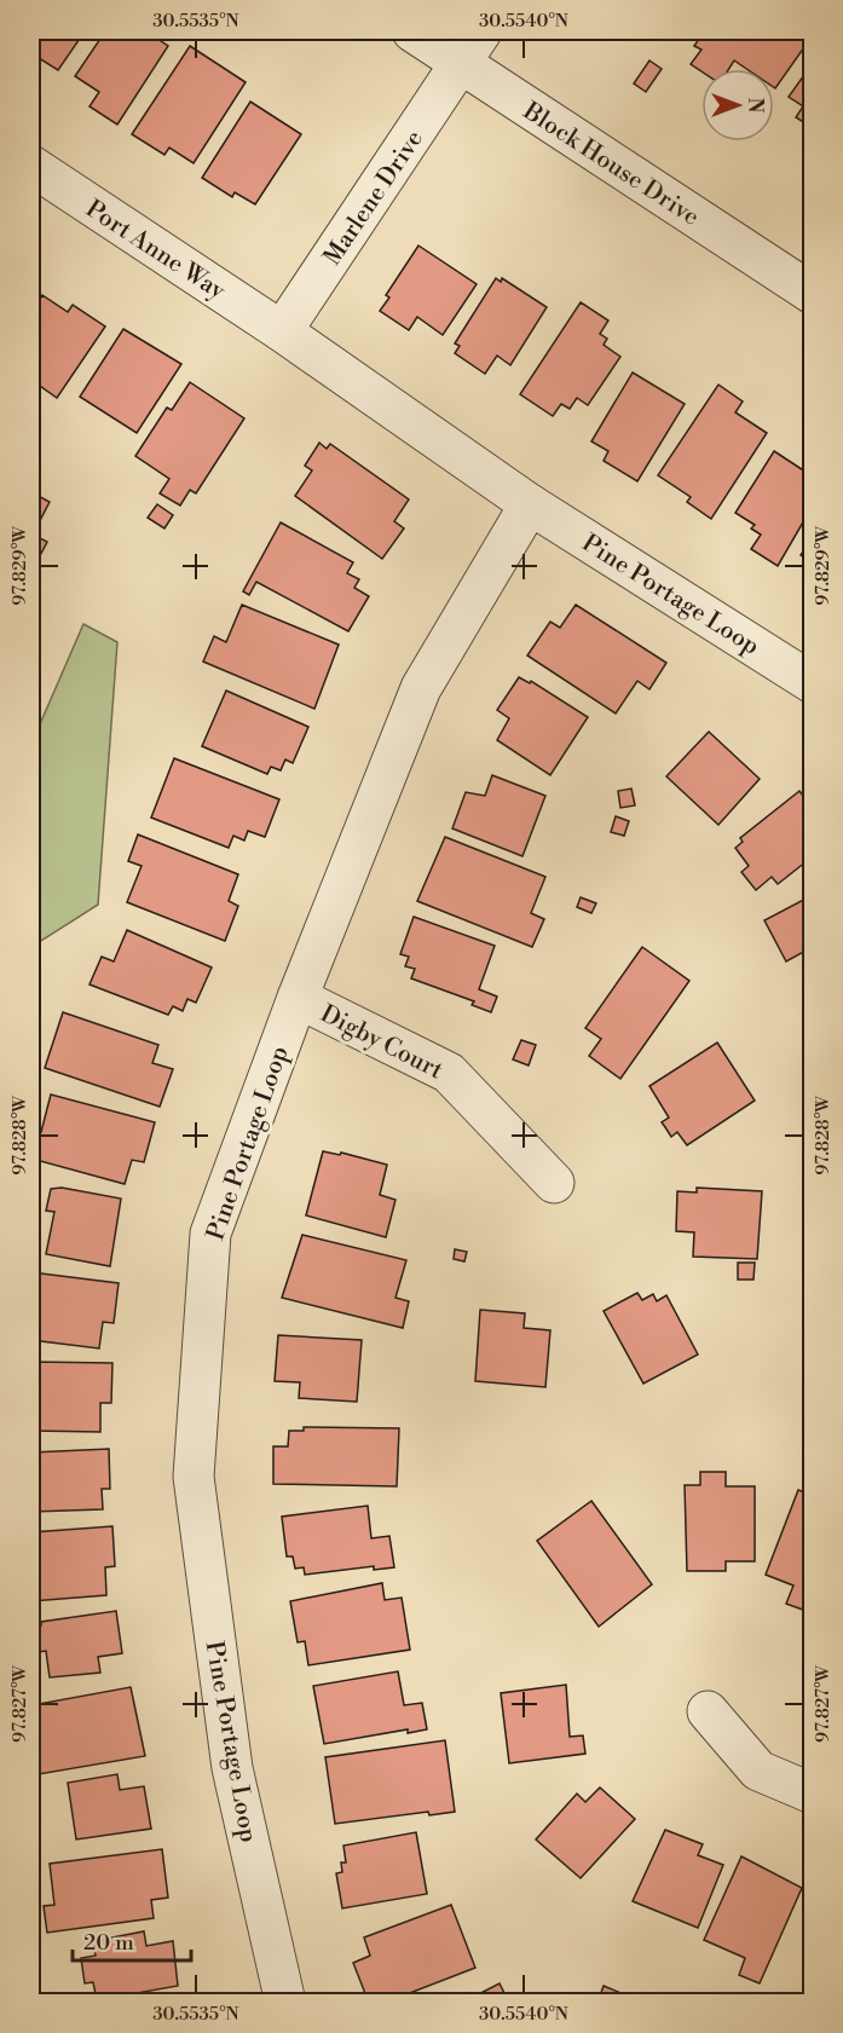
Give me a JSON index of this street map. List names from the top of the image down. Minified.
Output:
{"streets":{"street":["Block House Drive","Marlene Drive","Port Anne Way","Pine Portage Loop","Digby Court"]},"crossings":[["Block House Drive","Marlene Drive"],["Marlene Drive","Port Anne Way"],["Marlene Drive","Pine Portage Loop"],["Port Anne Way","Pine Portage Loop"],["Pine Portage Loop","Digby Court"]],"scale_bar":"20 m","north":"right","coordinates":["30.5535°N","30.5540°N","97.829°W","97.828°W","97.827°W"]}
